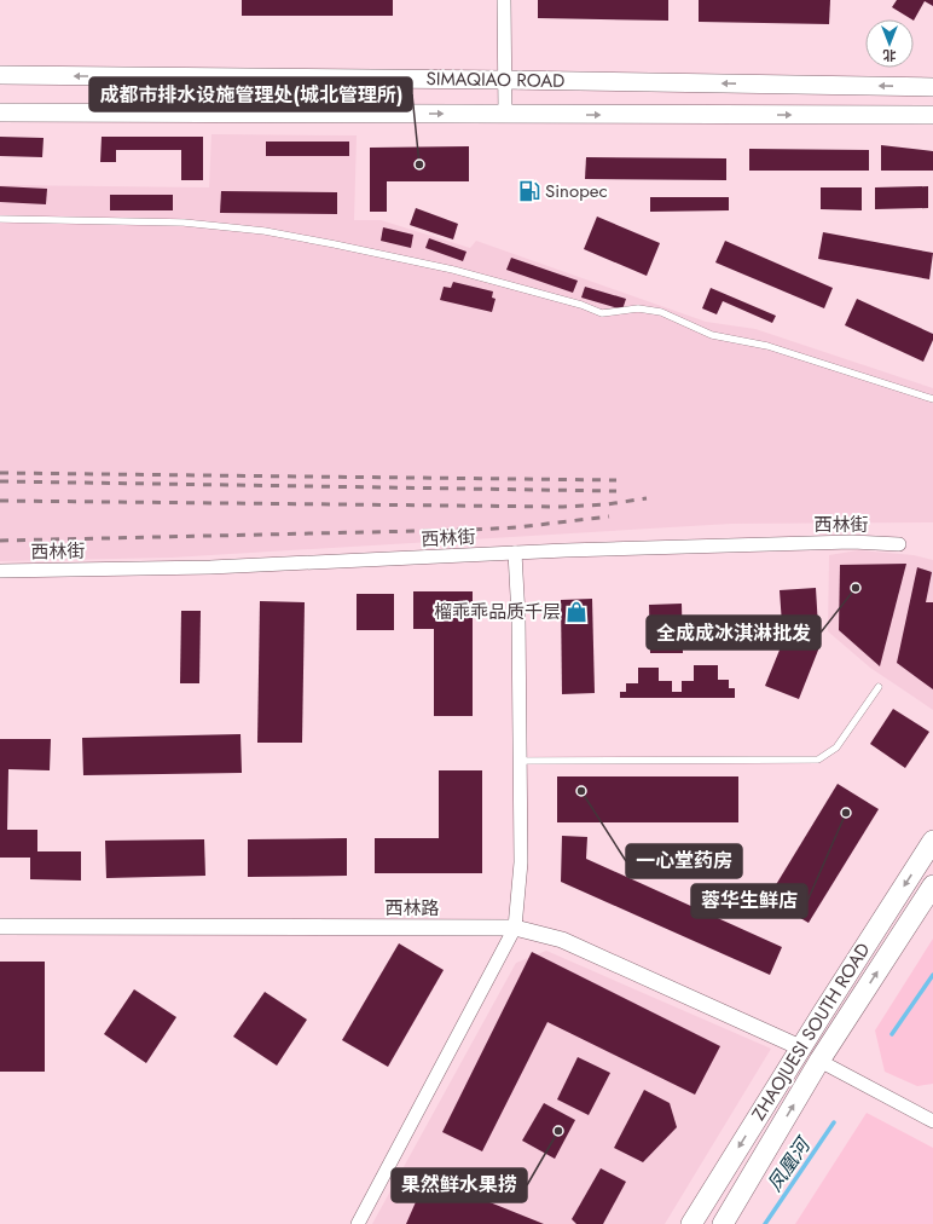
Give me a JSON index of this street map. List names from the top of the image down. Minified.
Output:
{"streets":{"main road":["SIMAQIAO ROAD","ZHAOJUESI SOUTH ROAD"],"street":["西林街","西林路"]},"crossings":[["西林路","ZHAOJUESI SOUTH ROAD"]],"water":["凤凰河"],"places":{"other":["成都市排水设施管理处(城北管理所)","全成成冰淇淋批发","一心堂药房","蓉华生鲜店","果然鲜水果捞"],"fuel station":["Sinopec"],"shop":["榴乖乖品质千层"]},"north":"bottom"}
